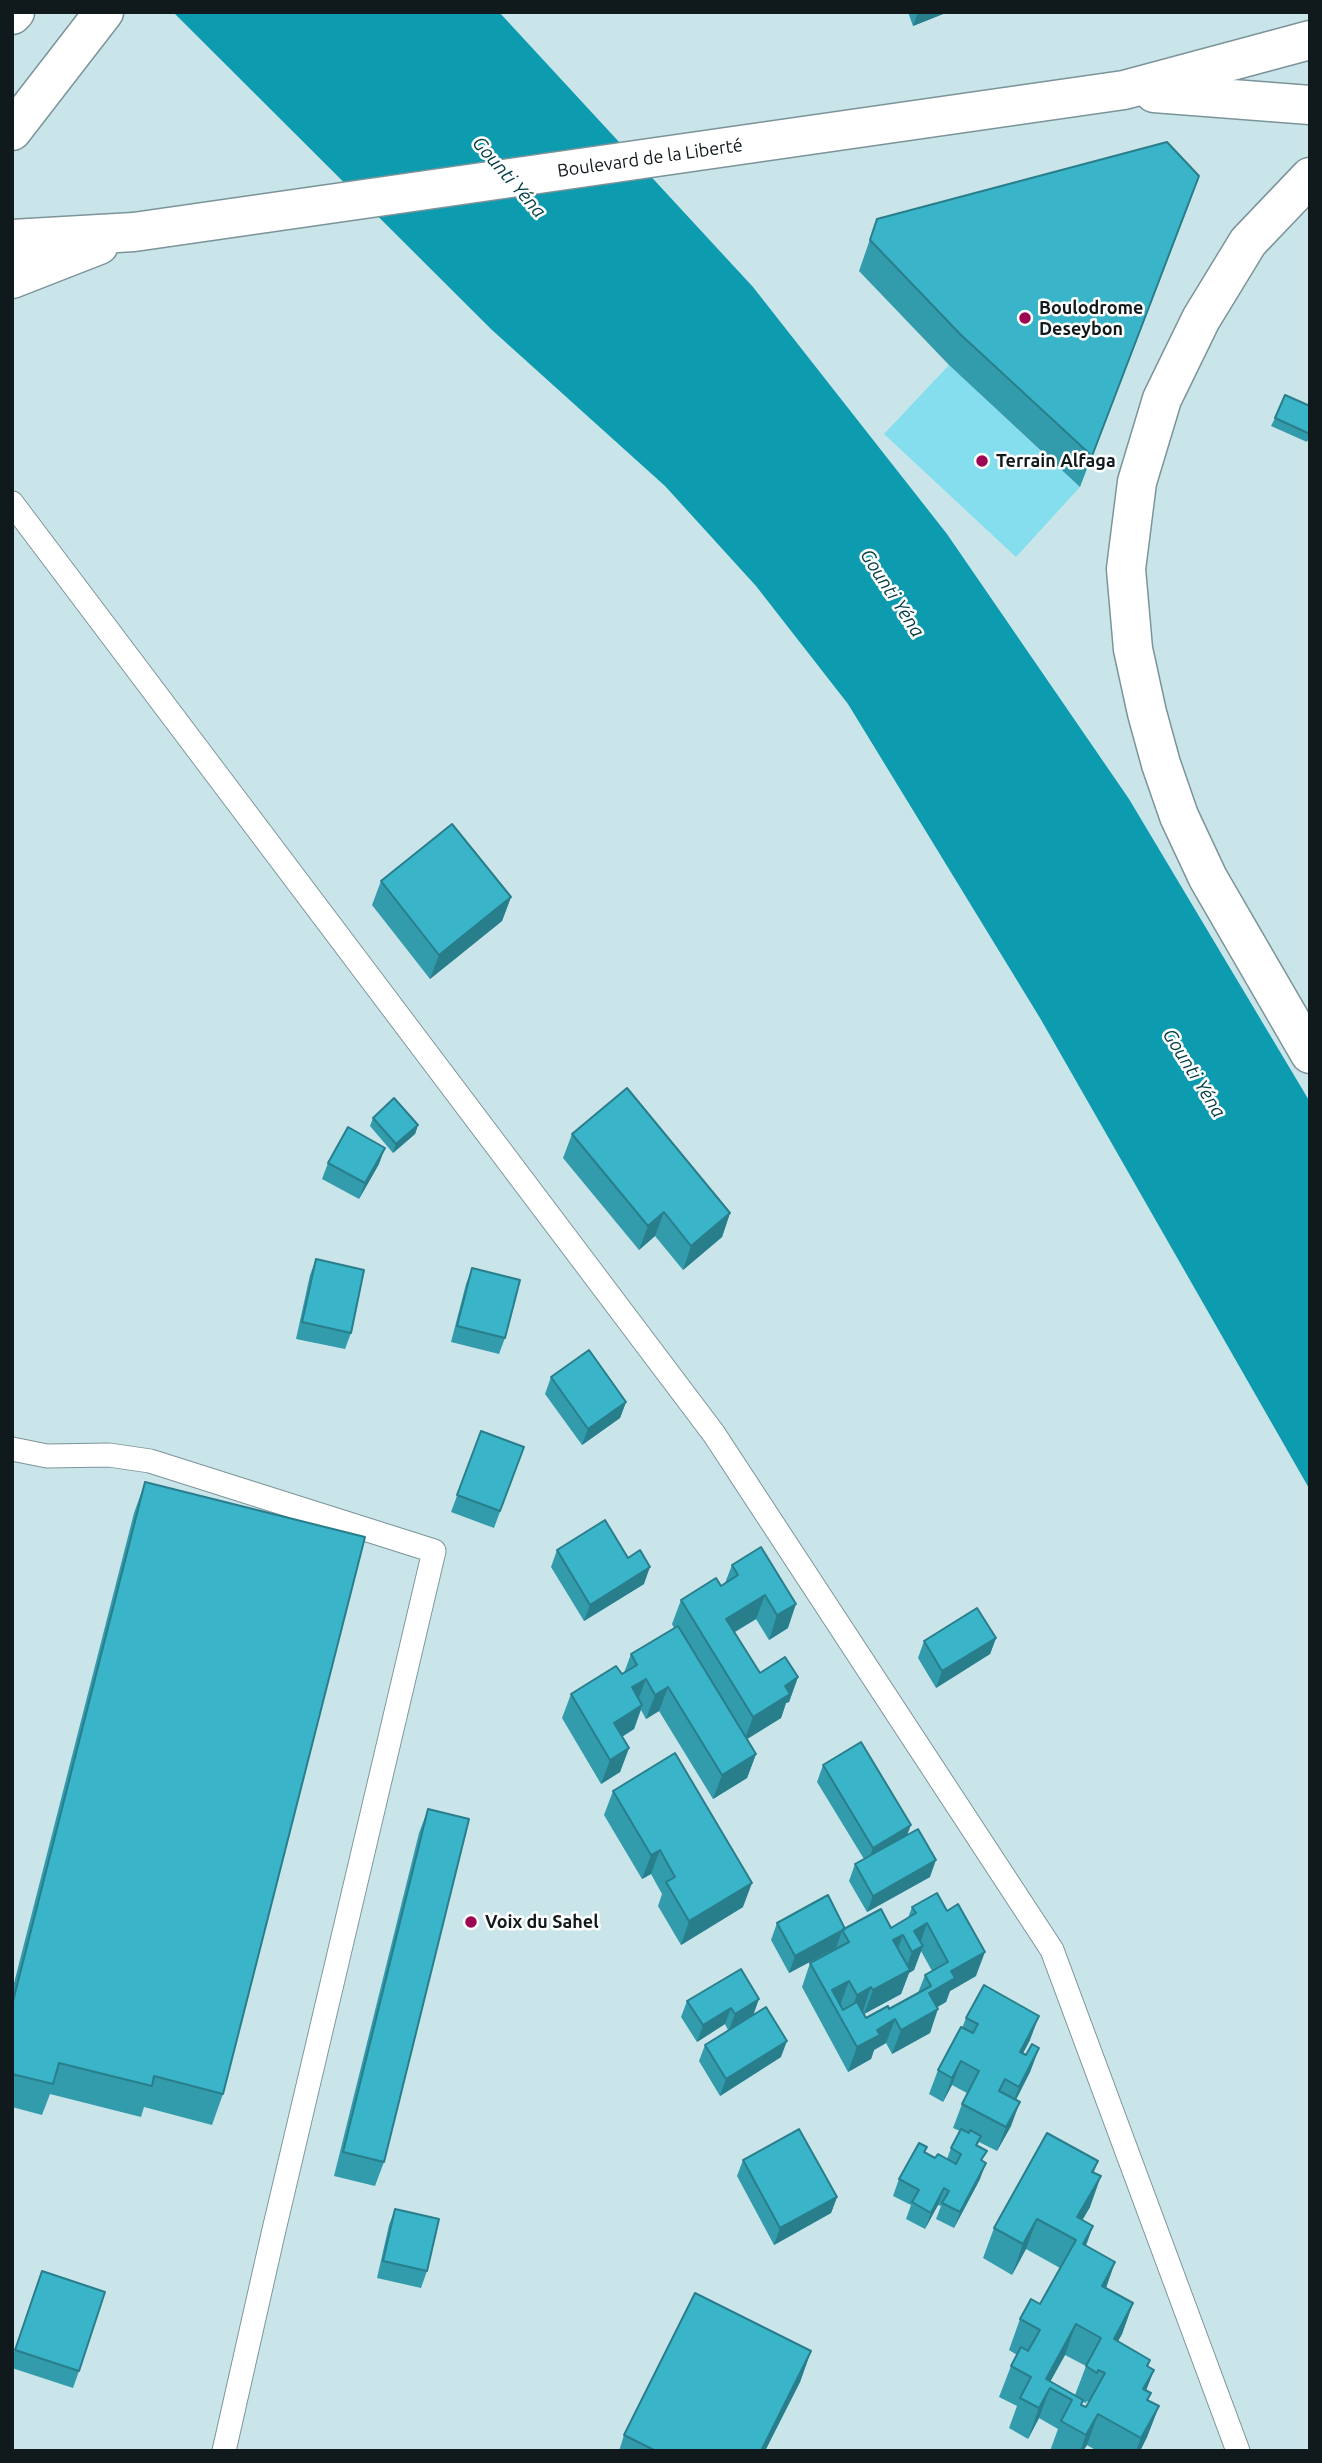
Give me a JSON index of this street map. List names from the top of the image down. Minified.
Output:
{"streets":{"main road":["Boulevard de la Liberté"]},"water":["Gounti Yéna"],"places":["Boulodrome Deseybon","Terrain Alfaga","Voix du Sahel"]}
